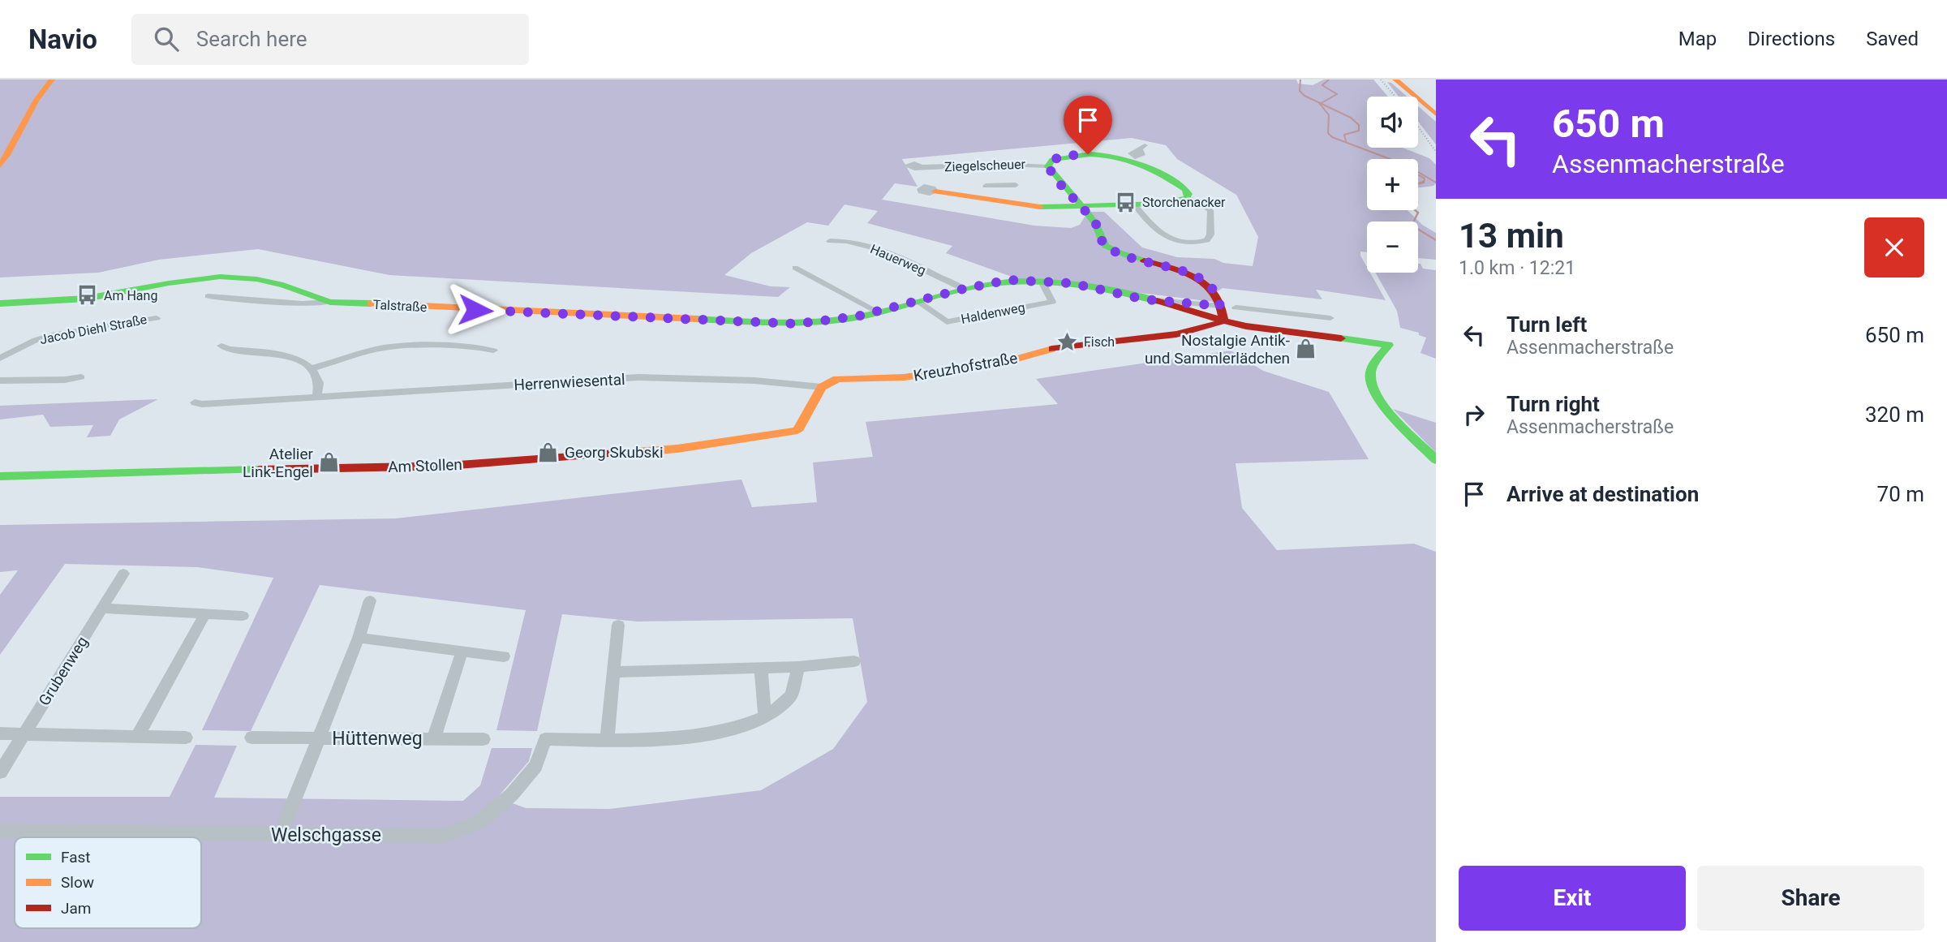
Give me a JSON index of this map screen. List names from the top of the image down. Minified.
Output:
{"streets":{"street":["Ziegelscheuer","Hauerweg","Talstraße","Haldenweg","Jacob Diehl Straße","Kreuzhofstraße","Herrenwiesental","Am Stollen","Grubenweg","Hüttenweg","Welschgasse"]},"crossings":[["Hauerweg","Talstraße"],["Talstraße","Haldenweg"],["Talstraße","Kreuzhofstraße"],["Kreuzhofstraße","Herrenwiesental"],["Kreuzhofstraße","Am Stollen"],["Herrenwiesental","Am Stollen"],["Hüttenweg","Welschgasse"]],"places":{"bus stop":["Storchenacker","Am Hang"],"place":["Fisch"],"shop":["Nostalgie Antik- und Sammlerlädchen","Georg Skubski","Atelier Link-Engel"]},"legend":["Fast","Slow","Jam"],"page":{"header":"Navio","search":"Search here","nav":["Map","Directions","Saved"],"turn":["650 m","Assenmacherstraße"],"map_buttons":["+","−"],"heading":["13 min","1.0 km · 12:21"],"list":[{"name":"Turn left","note":"Assenmacherstraße","value":"650 m"},{"name":"Turn right","note":"Assenmacherstraße","value":"320 m"},{"name":"Arrive at destination","value":"70 m"}],"buttons":["Exit","Share"]}}
